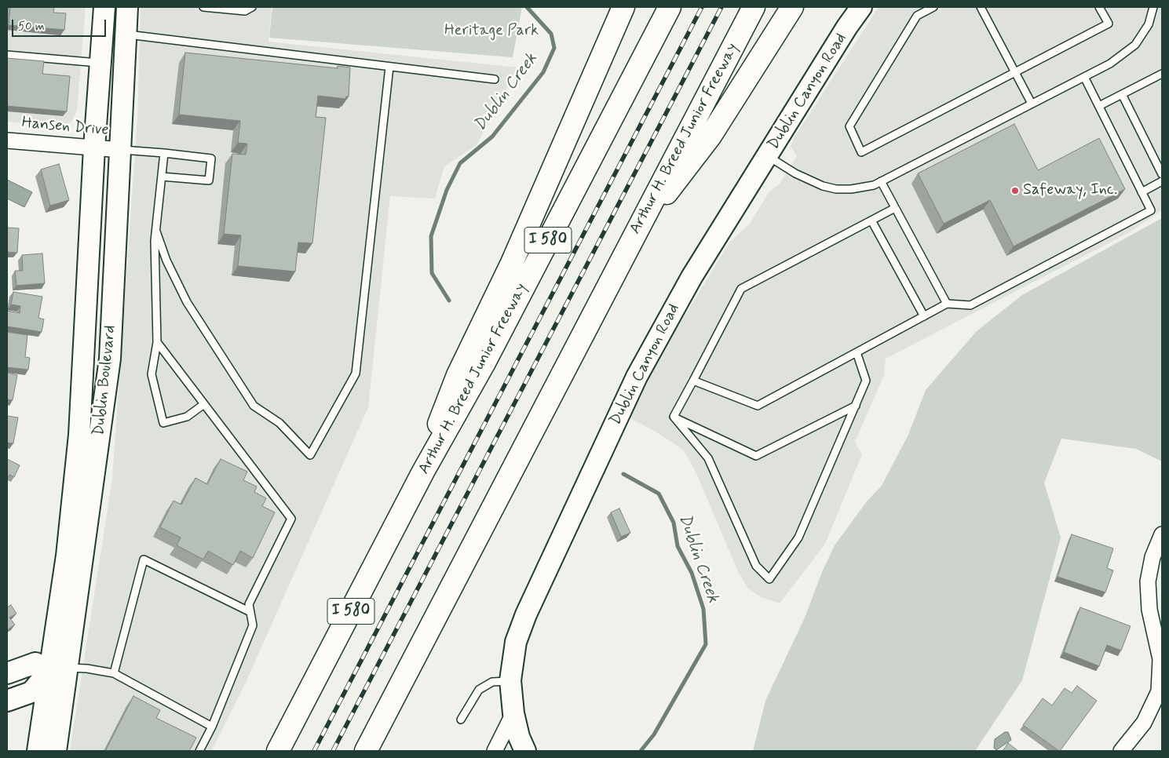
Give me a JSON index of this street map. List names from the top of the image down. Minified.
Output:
{"streets":{"highway":["Arthur H. Breed Junior Freeway","I 580"],"street":["Dublin Canyon Road","Hansen Drive","Dublin Boulevard"]},"crossings":[["Hansen Drive","Dublin Boulevard"]],"water":["Dublin Creek"],"parks":["Heritage Park"],"places":["Safeway, Inc."],"scale_bar":"50 m"}
